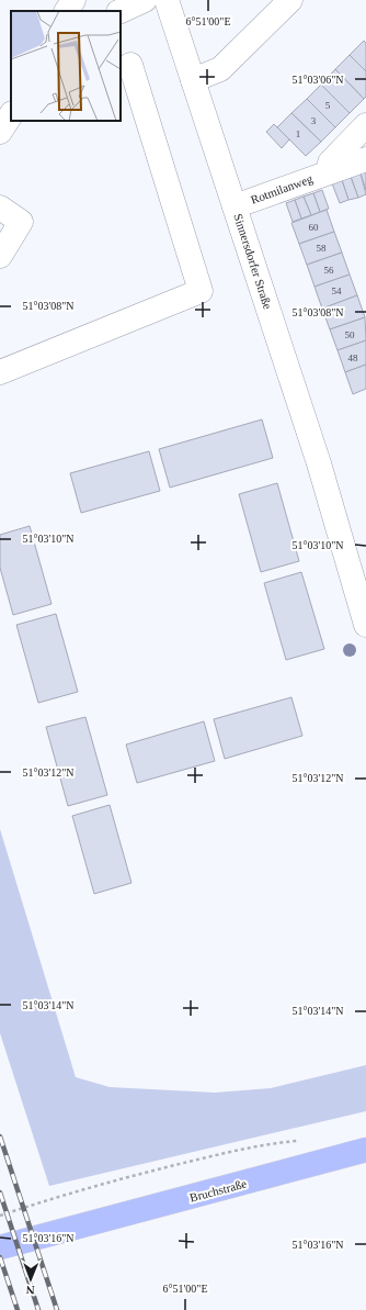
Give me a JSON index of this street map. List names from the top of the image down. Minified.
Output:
{"streets":{"main road":["Bruchstraße"],"street":["Rotmilanweg","Sinnersdorfer Straße"]},"crossings":[["Rotmilanweg","Sinnersdorfer Straße"]],"house_numbers":["5","3","1","60","58","56","54","50","48"],"north":"bottom","coordinates":["6°51'00\"E","51°03'06\"N","51°03'08\"N","51°03'10\"N","51°03'12\"N","51°03'14\"N","51°03'16\"N"]}
